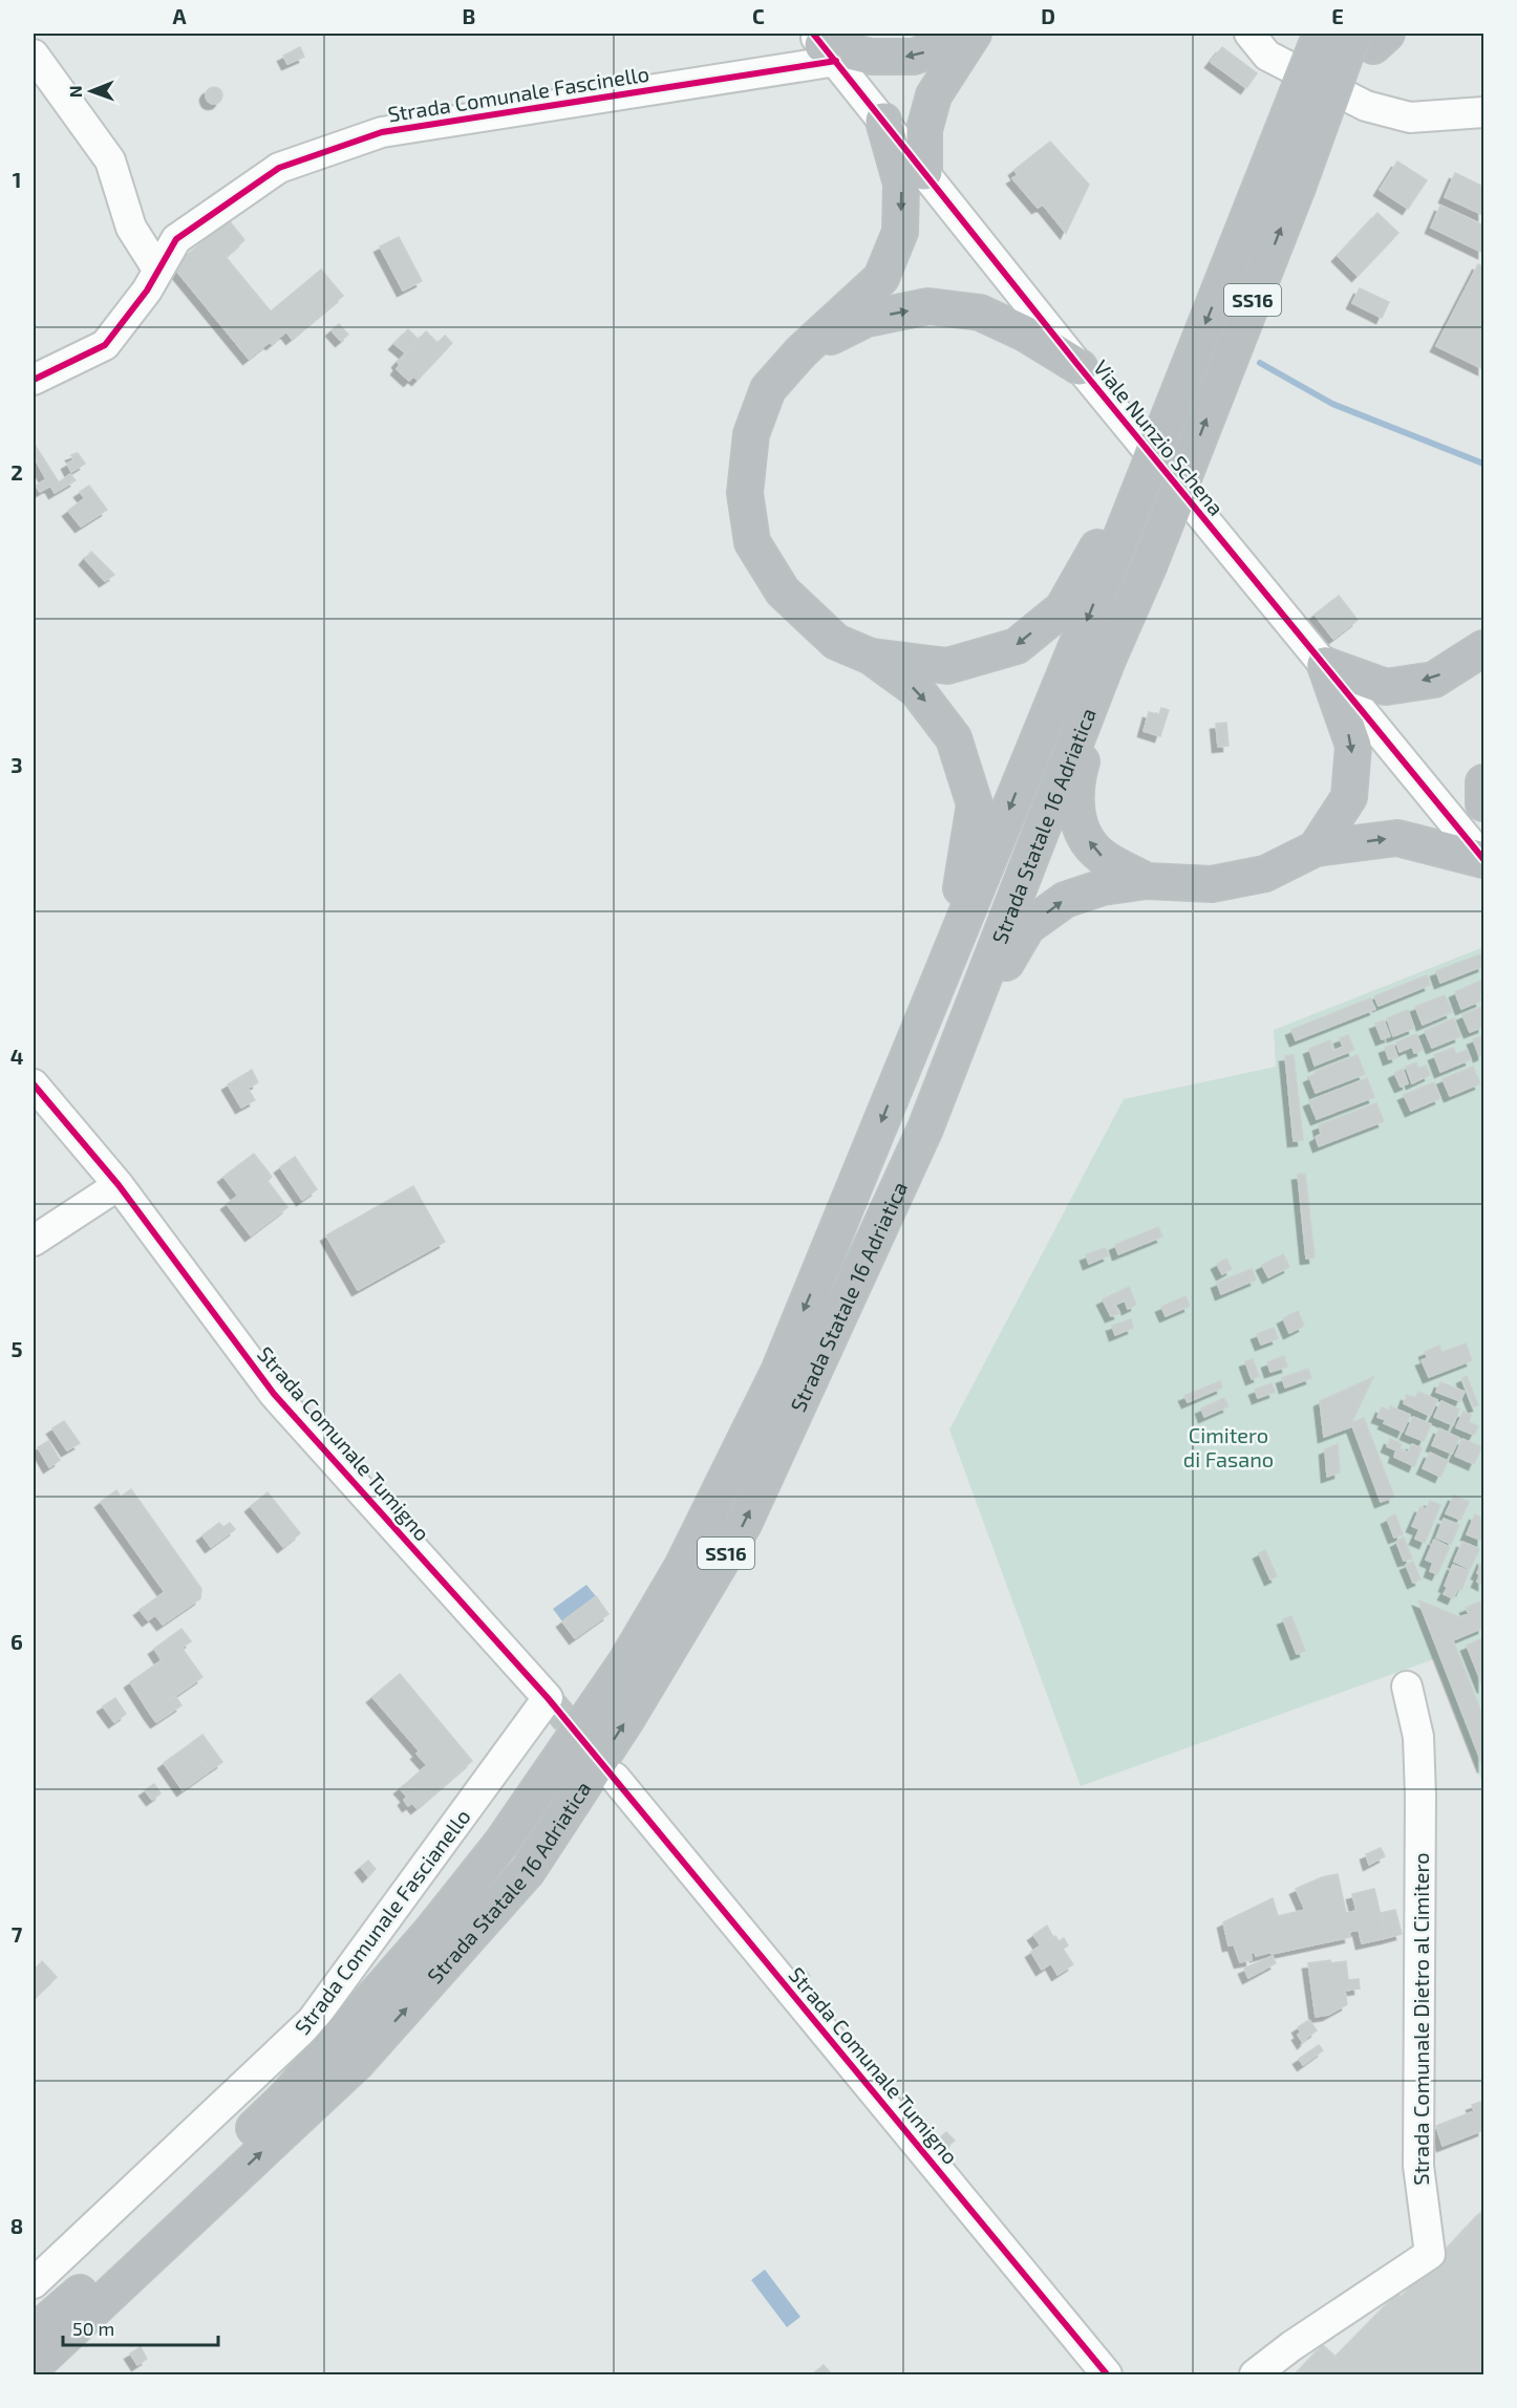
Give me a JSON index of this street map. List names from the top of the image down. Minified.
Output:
{"streets":{"highway":["SS16","Strada Statale 16 Adriatica"],"street":["Strada Comunale Fascinello","Viale Nunzio Schena","Strada Comunale Tumigno","Strada Comunale Fascianello","Strada Comunale Dietro al Cimitero"]},"crossings":[["Strada Comunale Fascinello","Viale Nunzio Schena"],["Strada Comunale Tumigno","Strada Comunale Fascianello"]],"parks":["Cimitero di Fasano"],"scale_bar":"50 m","north":"left","grid":{"columns":["A","B","C","D","E"],"rows":["1","2","3","4","5","6","7","8"]}}
